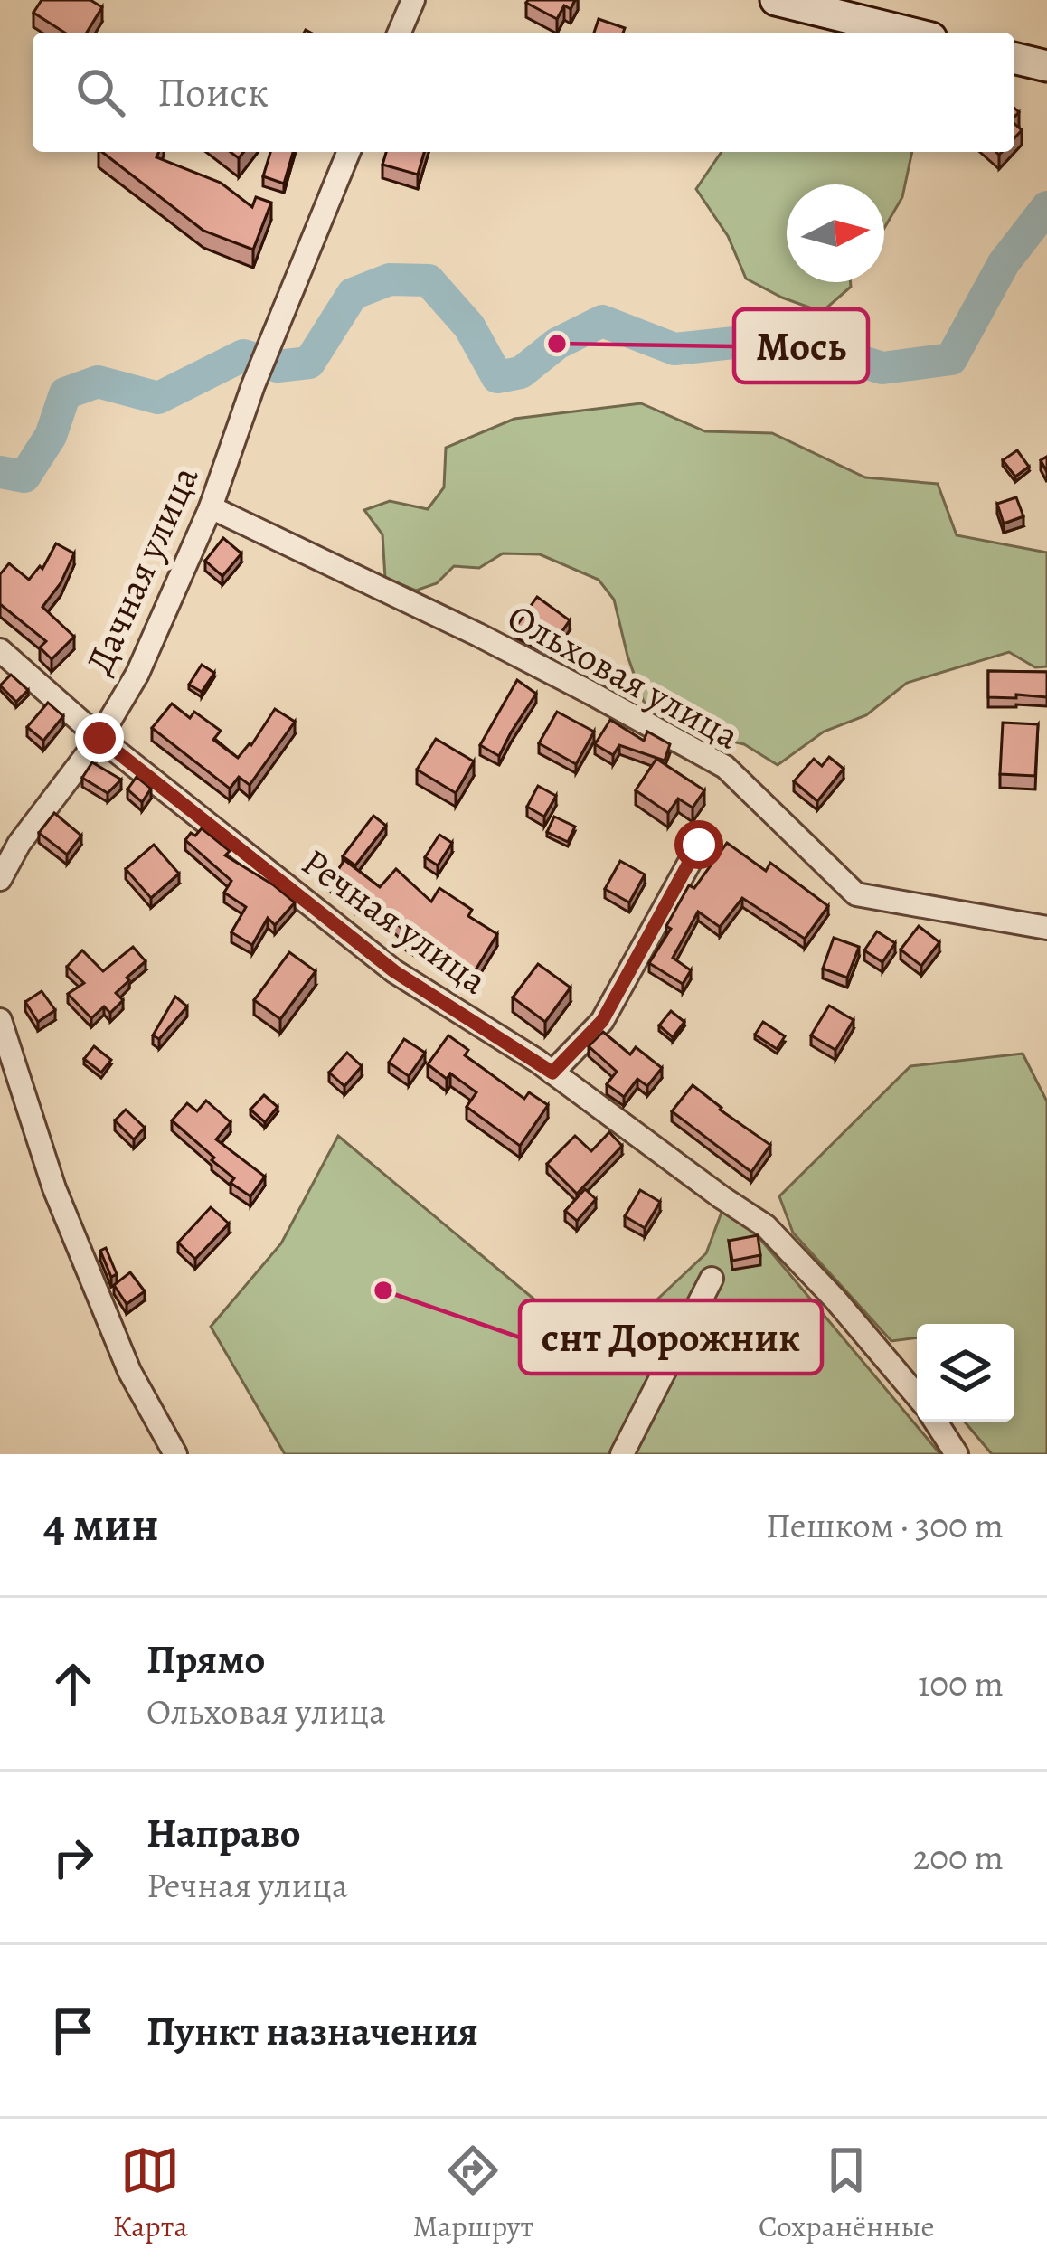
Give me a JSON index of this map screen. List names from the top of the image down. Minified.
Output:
{"streets":{"street":["Дачная улица","Ольховая улица","Речная улица"]},"crossings":[["Дачная улица","Ольховая улица"],["Дачная улица","Речная улица"]],"places":["Мось","снт Дорожник"],"north":"right","page":{"search":"Поиск","heading":["4 мин","Пешком · 300 m"],"list":[["Прямо","Ольховая улица","100 m"],["Направо","Речная улица","200 m"],"Пункт назначения"],"nav":["Карта","Маршрут","Сохранённые"]}}
